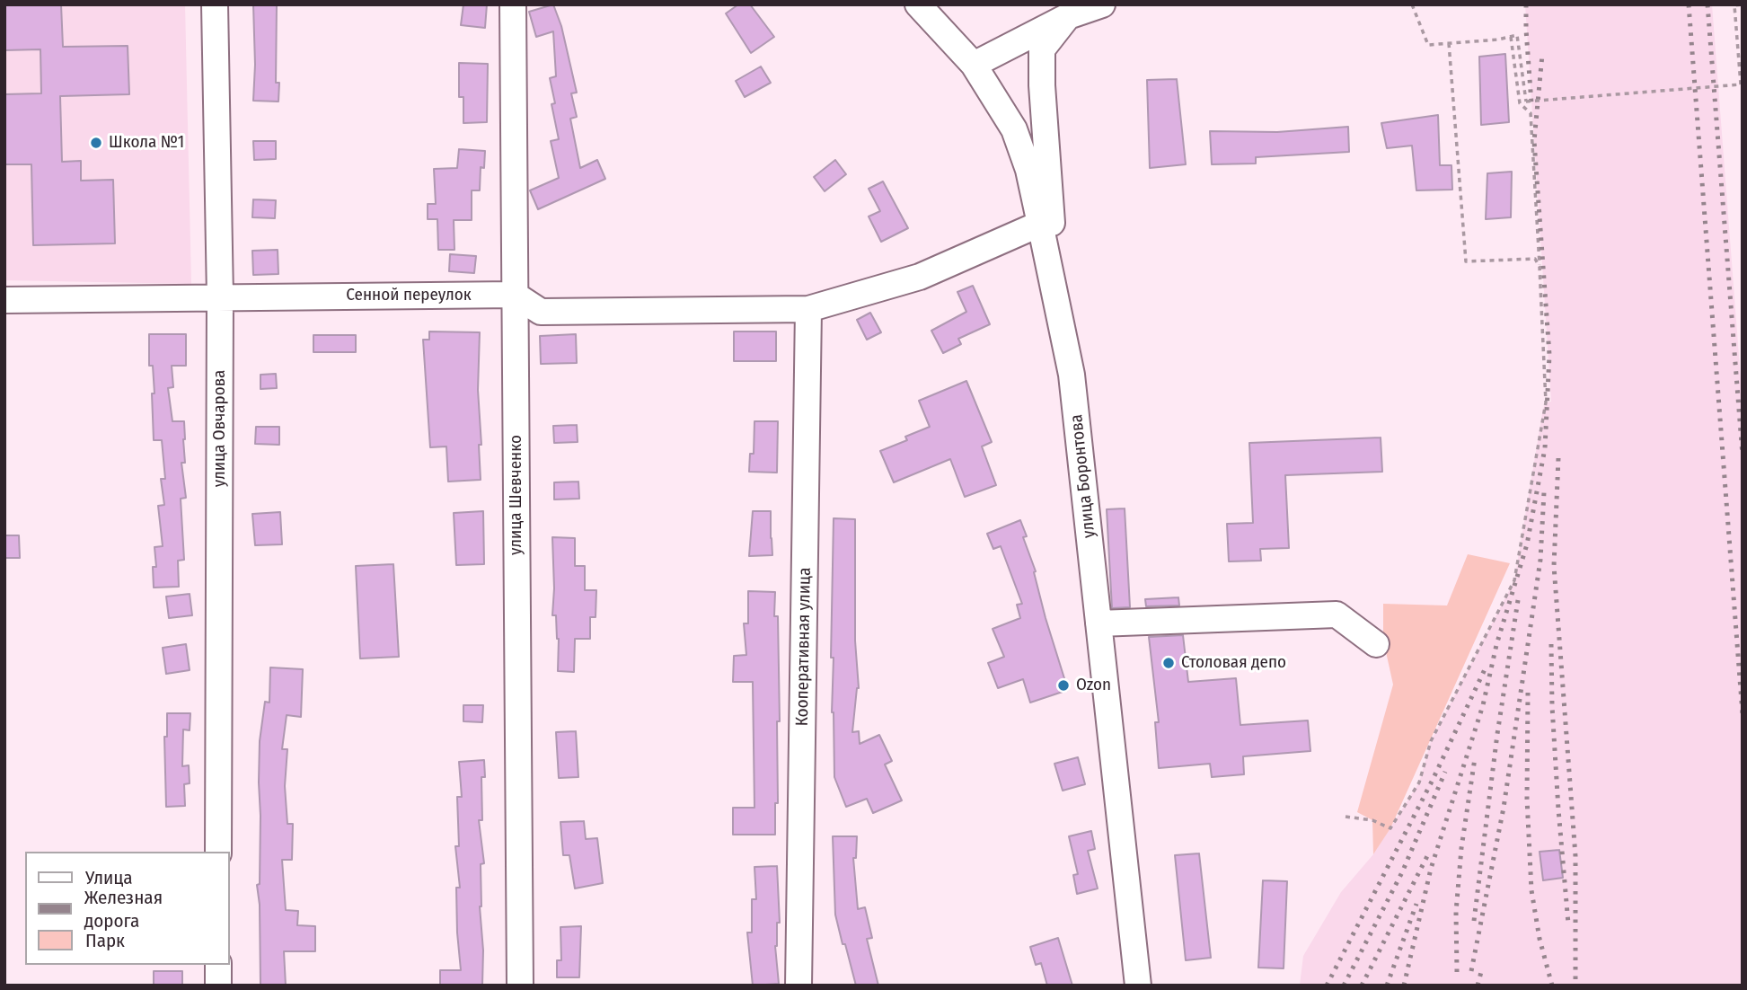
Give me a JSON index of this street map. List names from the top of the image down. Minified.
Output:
{"streets":{"street":["Сенной переулок","улица Овчарова","улица Боронтова","улица Шевченко","Кооперативная улица"]},"crossings":[["Сенной переулок","улица Овчарова"],["Сенной переулок","улица Шевченко"]],"places":["Школа №1","Столовая депо","Ozon"],"legend":["Улица","Железная дорога","Парк"]}
